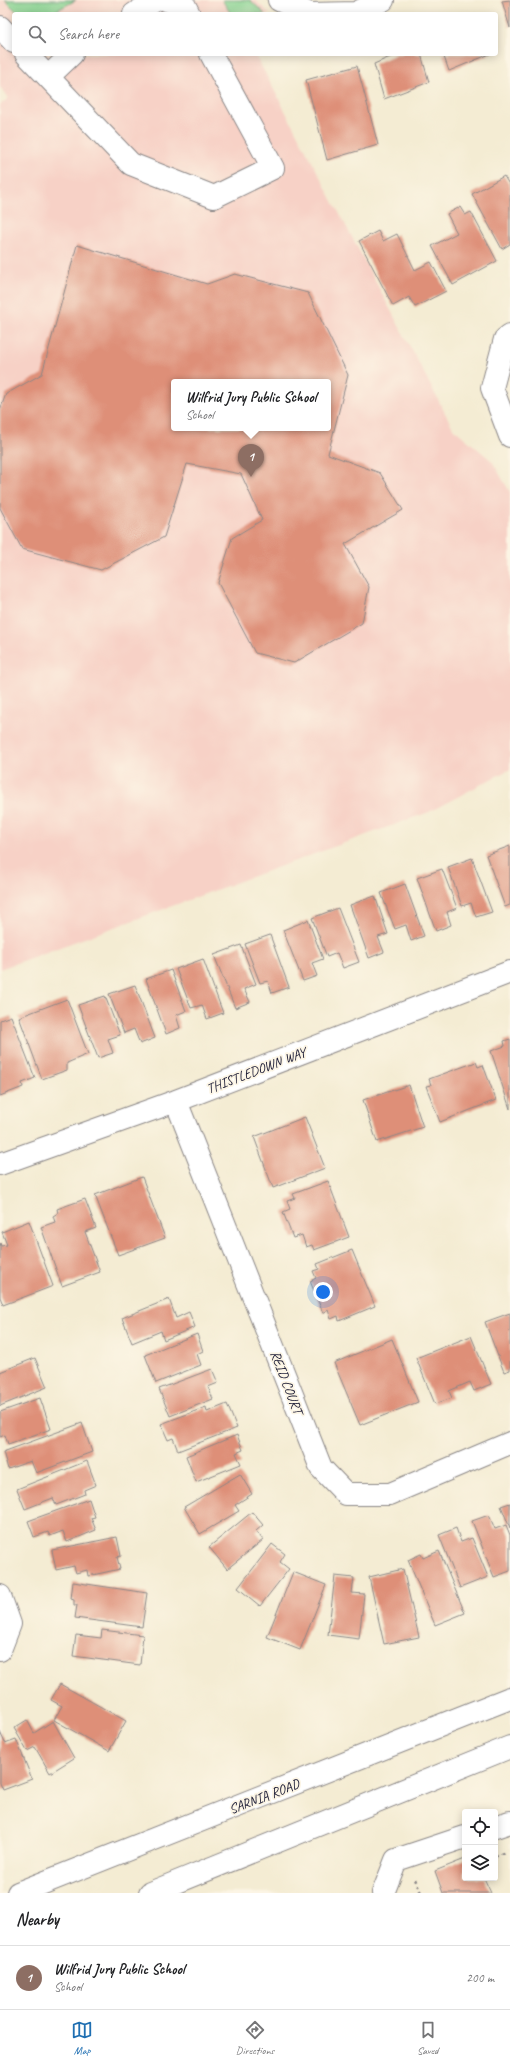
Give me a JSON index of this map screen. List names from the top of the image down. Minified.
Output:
{"streets":{"street":["THISTLEDOWN WAY","REID COURT","SARNIA ROAD"]},"crossings":[["THISTLEDOWN WAY","REID COURT"]],"page":{"search":"Search here","popup":["Wilfrid Jury Public School","School"],"pins":"1","heading":"Nearby","list":[{"mark":"1","name":"Wilfrid Jury Public School","note":"School","value":"200 m"}],"nav":["Map","Directions","Saved"]}}
